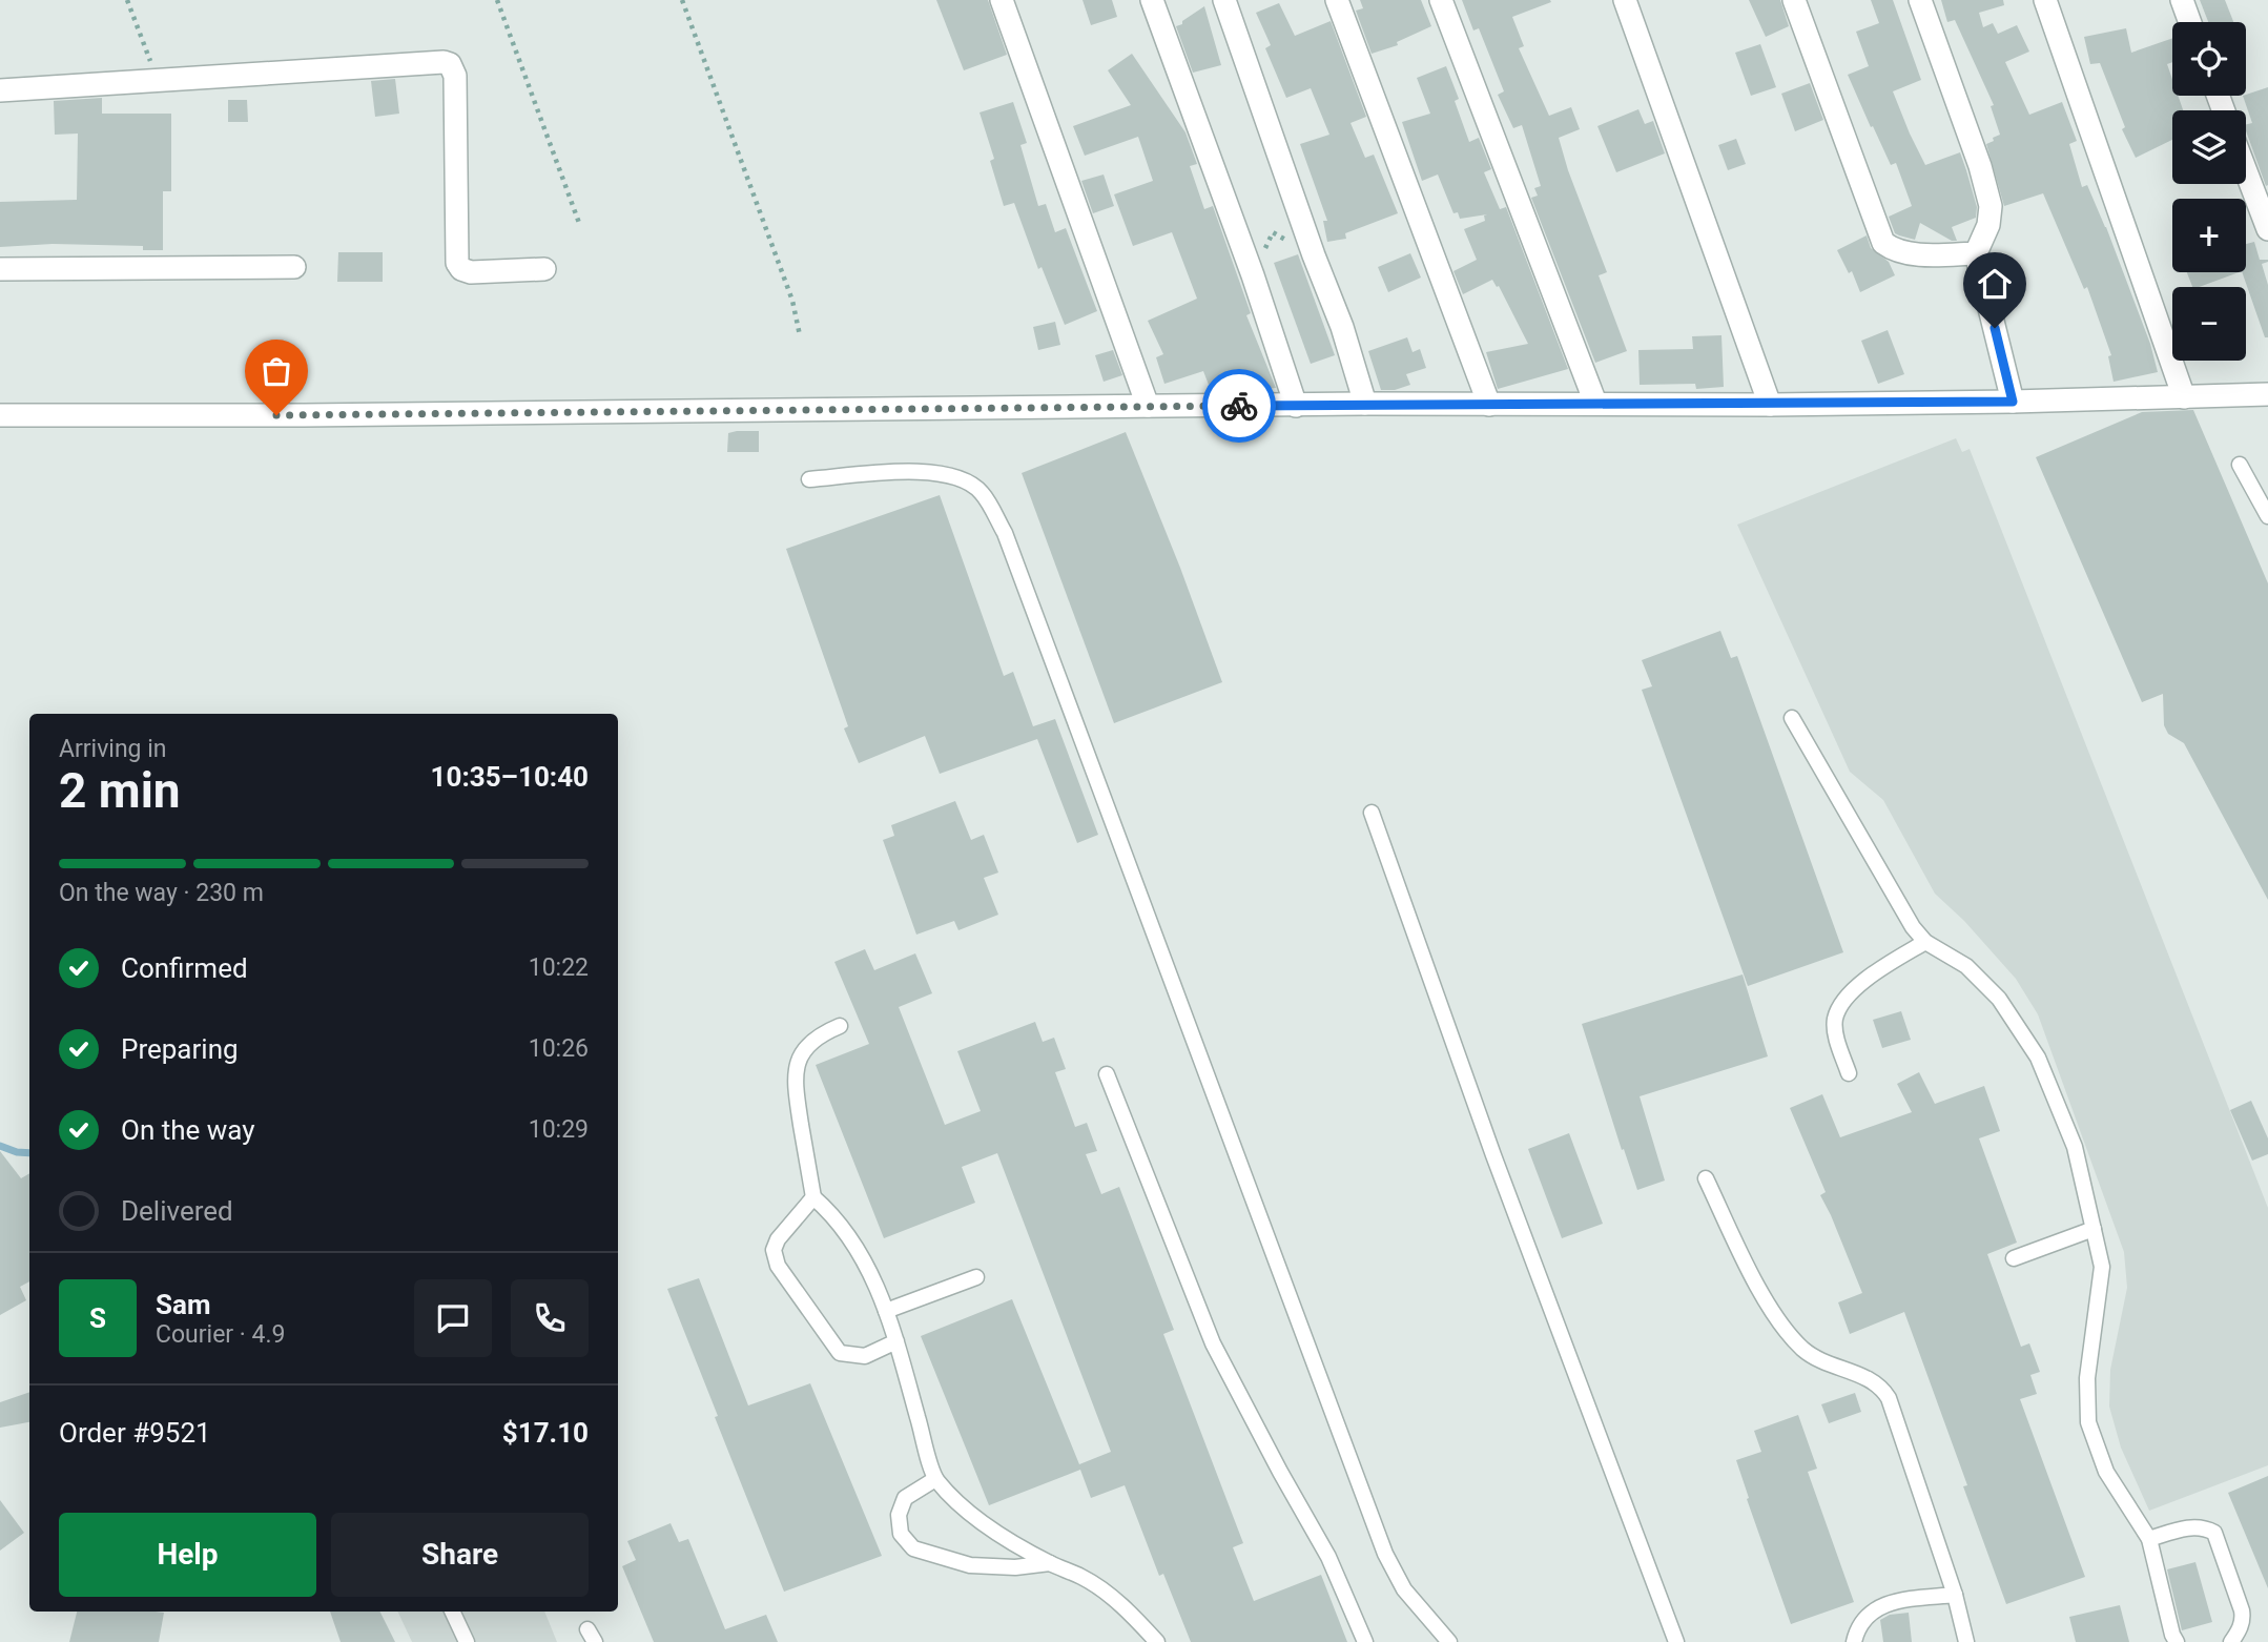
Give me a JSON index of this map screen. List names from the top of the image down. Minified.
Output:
{"page":{"map_buttons":["+","−"],"heading":["2 min","Arriving in","10:35–10:40"],"panel":["Sam","Courier · 4.9","Order #9521","$17.10"],"bar":"On the way · 230 m","list":[["Confirmed","10:22"],["Preparing","10:26"],["On the way","10:29"],"Delivered"],"round":"S","buttons":["Help","Share"]}}
